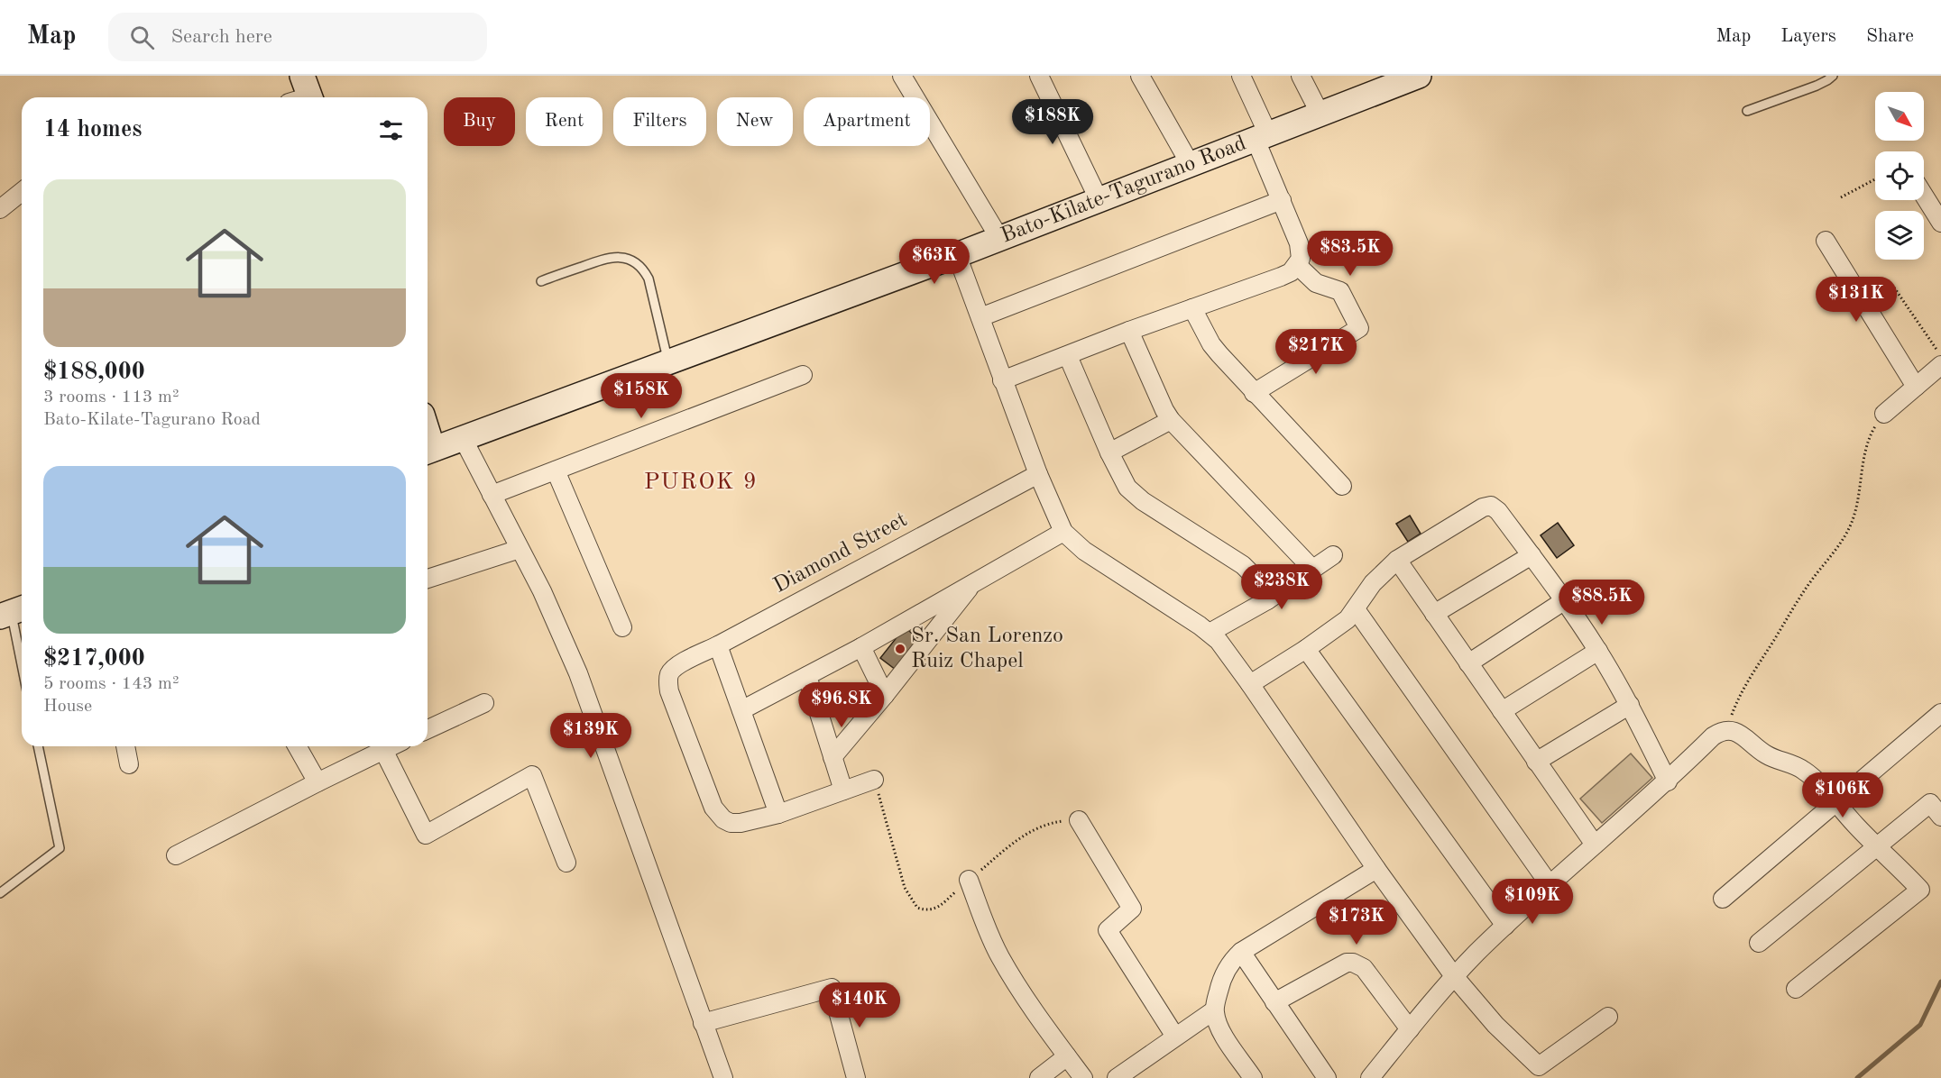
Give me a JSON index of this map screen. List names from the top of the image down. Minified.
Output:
{"streets":{"street":["Bato-Kilate-Tagurano Road","Diamond Street"]},"districts":["PUROK 9"],"places":["Sr. San Lorenzo Ruiz Chapel"],"north":"bottom right","page":{"header":"Map","search":"Search here","nav":["Map","Layers","Share"],"chip":["Buy","Rent","Filters","New","Apartment"],"heading":"14 homes","price":["$188K","$83.5K","$63K","$131K","$217K","$158K","$238K","$88.5K","$96.8K","$139K","$106K","$109K","$173K","$140K"],"list":[{"name":"$188,000","note":"3 rooms · 113 m² · Bato-Kilate-Tagurano Road"},{"name":"$217,000","note":"5 rooms · 143 m² · House"}]}}
